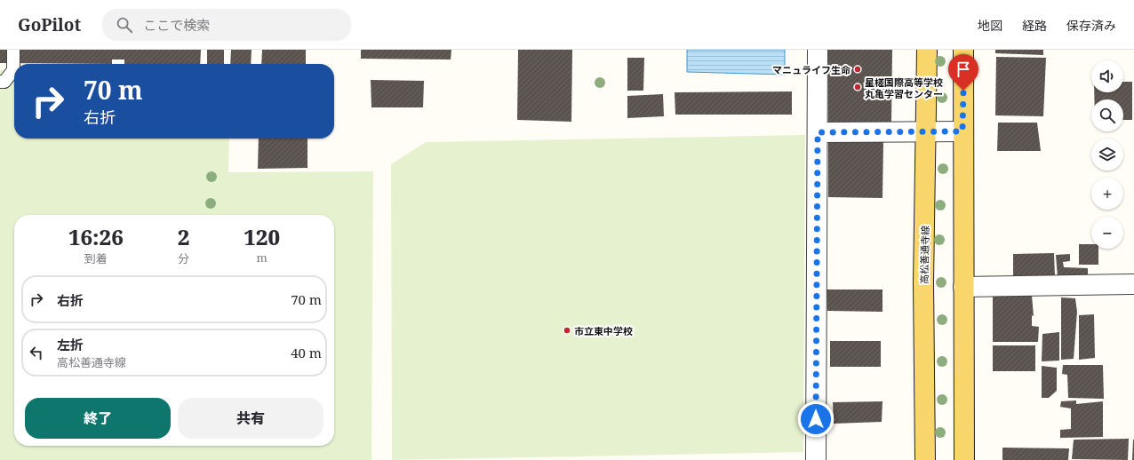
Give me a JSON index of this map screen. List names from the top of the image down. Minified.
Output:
{"streets":{"main road":["高松善通寺線"]},"places":["マニュライフ生命","星槎国際高等学校 丸亀学習センター","市立東中学校"],"page":{"header":"GoPilot","search":"ここで検索","nav":["地図","経路","保存済み"],"map_buttons":["+","−"],"turn":["70 m","右折"],"eta":["16:26","到着","2","分","120","m"],"list":[{"name":"右折","value":"70 m"},{"name":"左折","note":"高松善通寺線","value":"40 m"}],"buttons":["終了","共有"]}}
